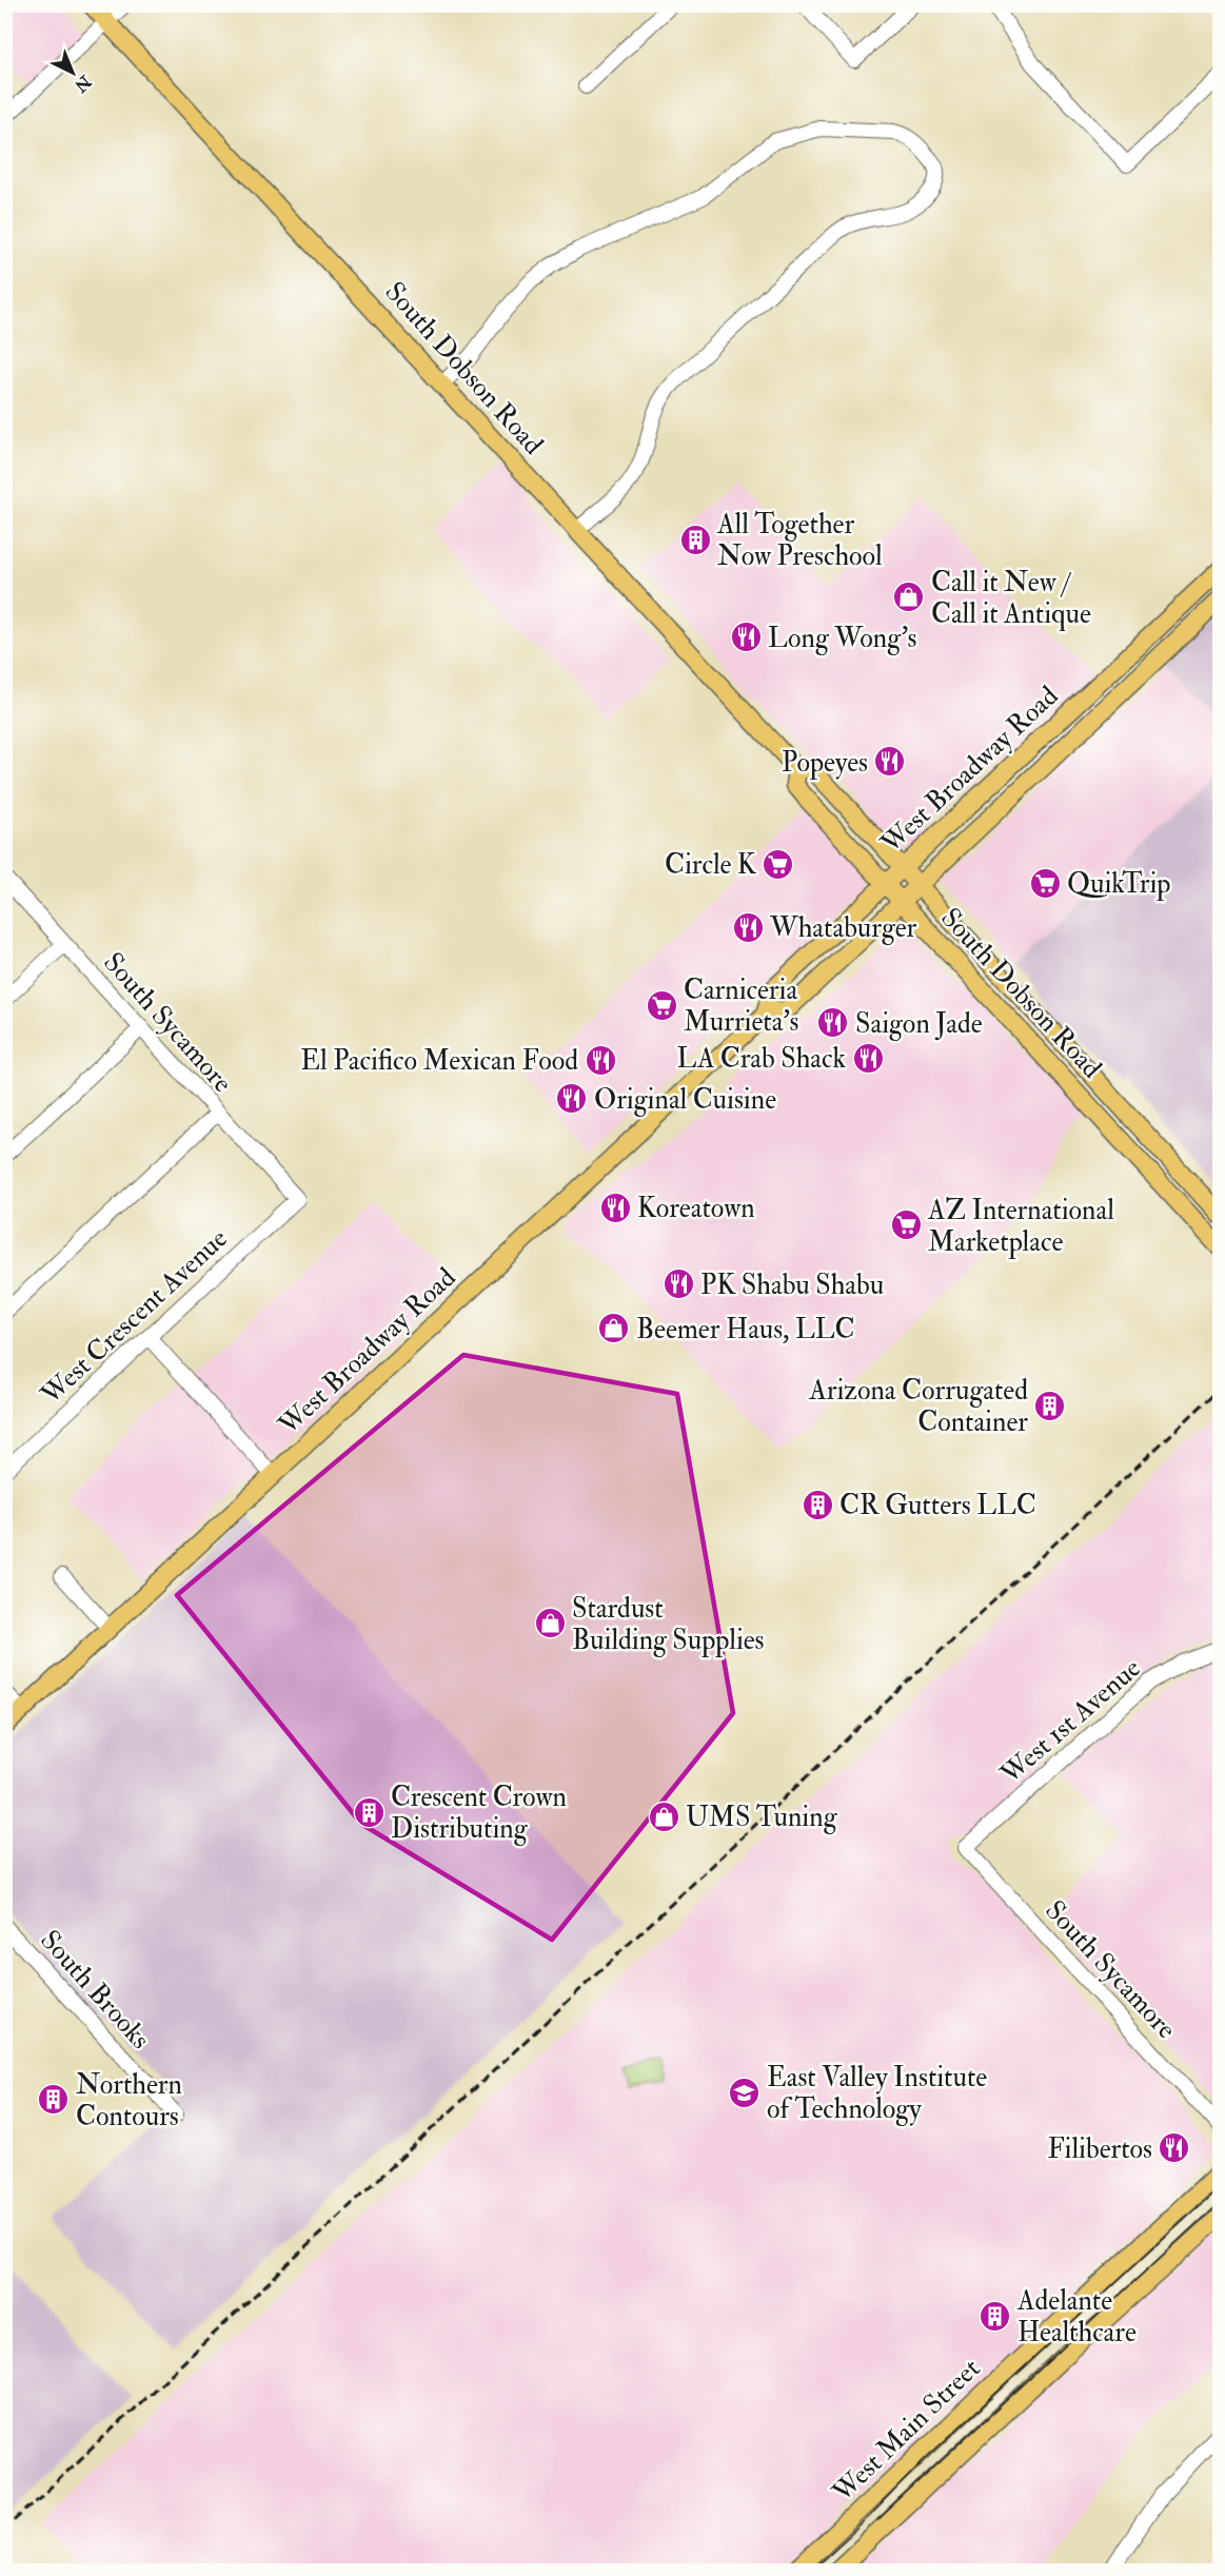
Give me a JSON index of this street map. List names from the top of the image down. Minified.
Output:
{"streets":{"main road":["South Dobson Road","West Broadway Road","West Main Street"],"street":["South Sycamore","West Crescent Avenue","West 1st Avenue","South Brooks"]},"crossings":[["South Dobson Road","West Broadway Road"],["South Sycamore","West Crescent Avenue"],["South Sycamore","West 1st Avenue"]],"places":{"building":["All Together Now Preschool","Arizona Corrugated Container","CR Gutters LLC","Crescent Crown Distributing","Northern Contours","Adelante Healthcare"],"shop":["Call it New / Call it Antique","Beemer Haus, LLC","Stardust Building Supplies","UMS Tuning"],"restaurant":["Long Wong's","Popeyes","Whataburger","Saigon Jade","LA Crab Shack","El Pacifico Mexican Food","Original Cuisine","Koreatown","PK Shabu Shabu","Filibertos"],"supermarket":["Circle K","QuikTrip","Carniceria Murrieta's","AZ International Marketplace"],"school or university":["East Valley Institute of Technology"]},"north":"bottom right"}
